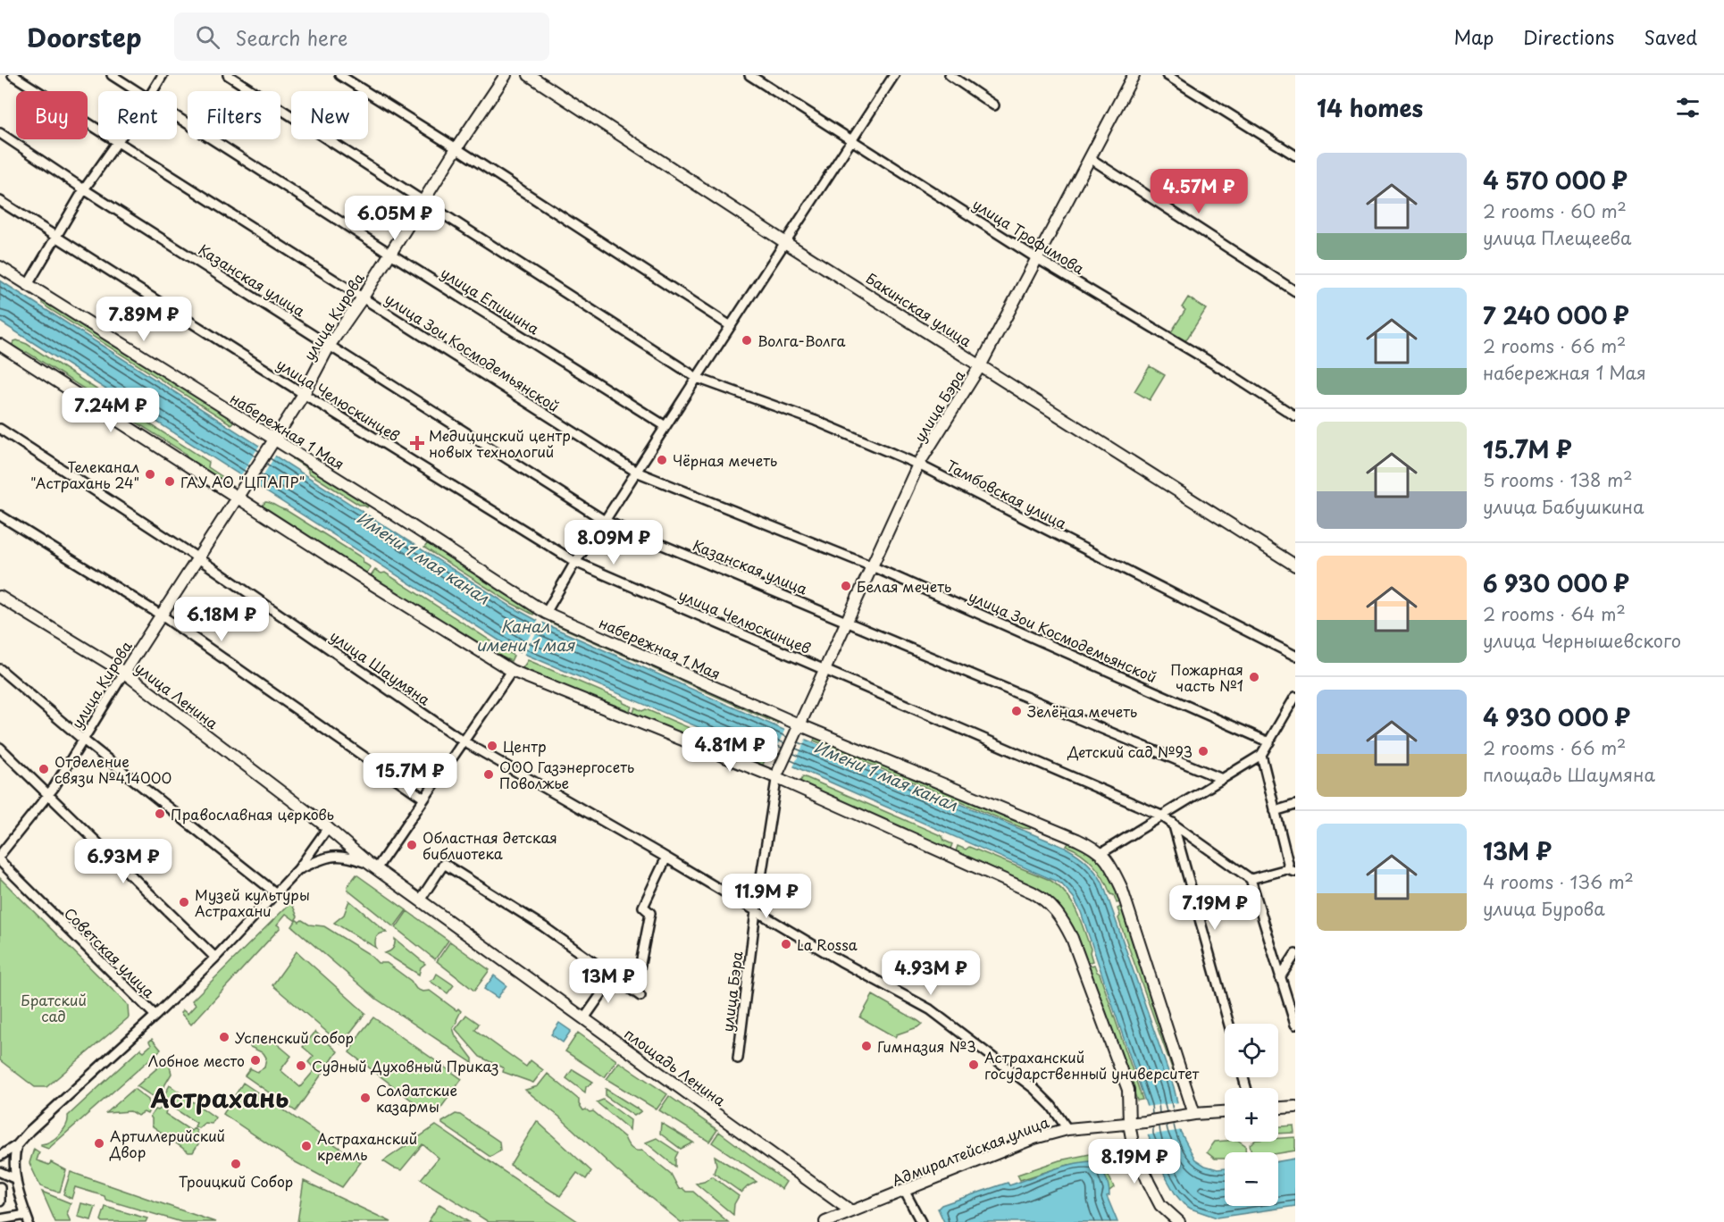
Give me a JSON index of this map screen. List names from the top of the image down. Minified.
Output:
{"streets":{"main road":["Бакинская улица","улица Кирова","улица Бэра","набережная 1 Мая","улица Ленина","площадь Ленина","Адмиралтейская улица"],"street":["улица Трофимова","Казанская улица","улица Епишина","улица Зои Космодемьянской","улица Челюскинцев","Тамбовская улица","улица Шаумяна","Советская улица"]},"crossings":[["улица Трофимова","улица Бэра"],["Казанская улица","улица Кирова"],["Казанская улица","улица Бэра"],["улица Епишина","улица Кирова"],["Бакинская улица","улица Бэра"],["улица Кирова","улица Зои Космодемьянской"],["улица Кирова","улица Челюскинцев"],["улица Кирова","набережная 1 Мая"],["улица Кирова","Тамбовская улица"],["улица Кирова","улица Шаумяна"],["улица Кирова","улица Ленина"],["улица Зои Космодемьянской","улица Бэра"],["улица Челюскинцев","улица Бэра"],["улица Бэра","набережная 1 Мая"],["улица Бэра","Тамбовская улица"],["улица Бэра","улица Шаумяна"],["набережная 1 Мая","Адмиралтейская улица"],["улица Шаумяна","Адмиралтейская улица"],["улица Ленина","площадь Ленина"],["площадь Ленина","Адмиралтейская улица"]],"districts":["Астрахань"],"water":["Имени 1 мая канал","Канал имени 1 мая"],"parks":["Братский сад"],"places":{"other":["Волга-Волга","Чёрная мечеть","Телеканал \"Астрахань 24\"","ГАУ АО \"ЦПАПР\"","Белая мечеть","Пожарная часть №1","Зелёная мечеть","Центр","Детский сад №93","Отделение связи №414000","ООО Газэнергосеть Поволжье","Православная церковь","Областная детская библиотека","Музей культуры Астрахани","La Rossa","Успенский собор","Гимназия №3","Лобное место","Астраханский государственный университет","Судный Духовный Приказ","Солдатские казармы","Артиллерийский Двор","Астраханский кремль","Троицкий Собор"],"health":["Медицинский центр новых технологий"]},"page":{"header":"Doorstep","search":"Search here","nav":["Map","Directions","Saved"],"heading":"14 homes","chip":["Buy","Rent","Filters","New"],"list":[{"name":"4 570 000 ₽","note":"2 rooms · 60 m² · улица Плещеева"},{"name":"7 240 000 ₽","note":"2 rooms · 66 m² · набережная 1 Мая"},{"name":"15.7M ₽","note":"5 rooms · 138 m² · улица Бабушкина"},{"name":"6 930 000 ₽","note":"2 rooms · 64 m² · улица Чернышевского"},{"name":"4 930 000 ₽","note":"2 rooms · 66 m² · площадь Шаумяна"},{"name":"13M ₽","note":"4 rooms · 136 m² · улица Бурова"}],"price":["4.57M ₽","6.05M ₽","7.89M ₽","7.24M ₽","8.09M ₽","6.18M ₽","4.81M ₽","15.7M ₽","6.93M ₽","11.9M ₽","7.19M ₽","4.93M ₽","13M ₽","8.19M ₽"],"map_buttons":["+","−"]}}
